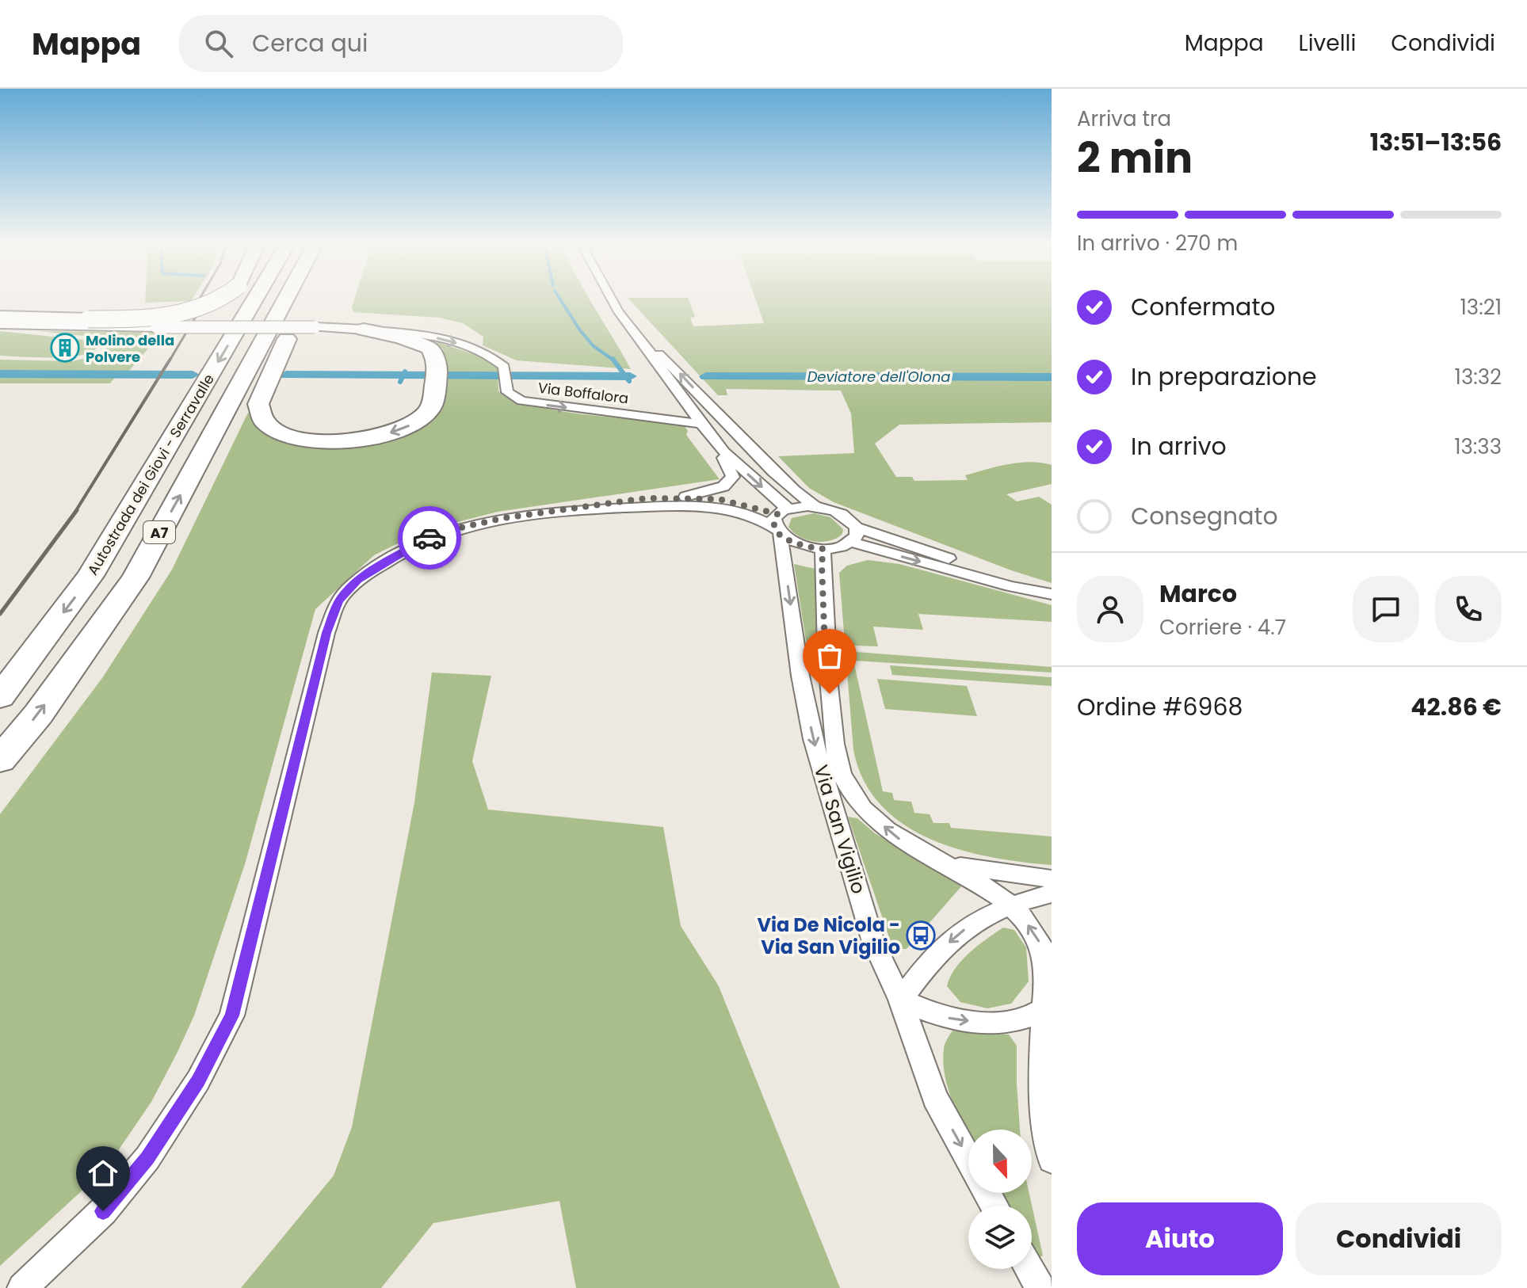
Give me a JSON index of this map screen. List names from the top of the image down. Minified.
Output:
{"streets":{"highway":["Autostrada dei Giovi - Serravalle","A7"],"street":["Via Boffalora","Via San Vigilio"]},"water":["Deviatore dell'Olona"],"places":{"building":["Molino della Polvere"],"bus stop":["Via De Nicola - Via San Vigilio"]},"north":"bottom","page":{"header":"Mappa","search":"Cerca qui","nav":["Mappa","Livelli","Condividi"],"heading":["2 min","Arriva tra","13:51–13:56"],"panel":["Marco","Corriere · 4.7","Ordine #6968","42.86 €"],"bar":"In arrivo · 270 m","list":[["Confermato","13:21"],["In preparazione","13:32"],["In arrivo","13:33"],"Consegnato"],"buttons":["Aiuto","Condividi"]}}
